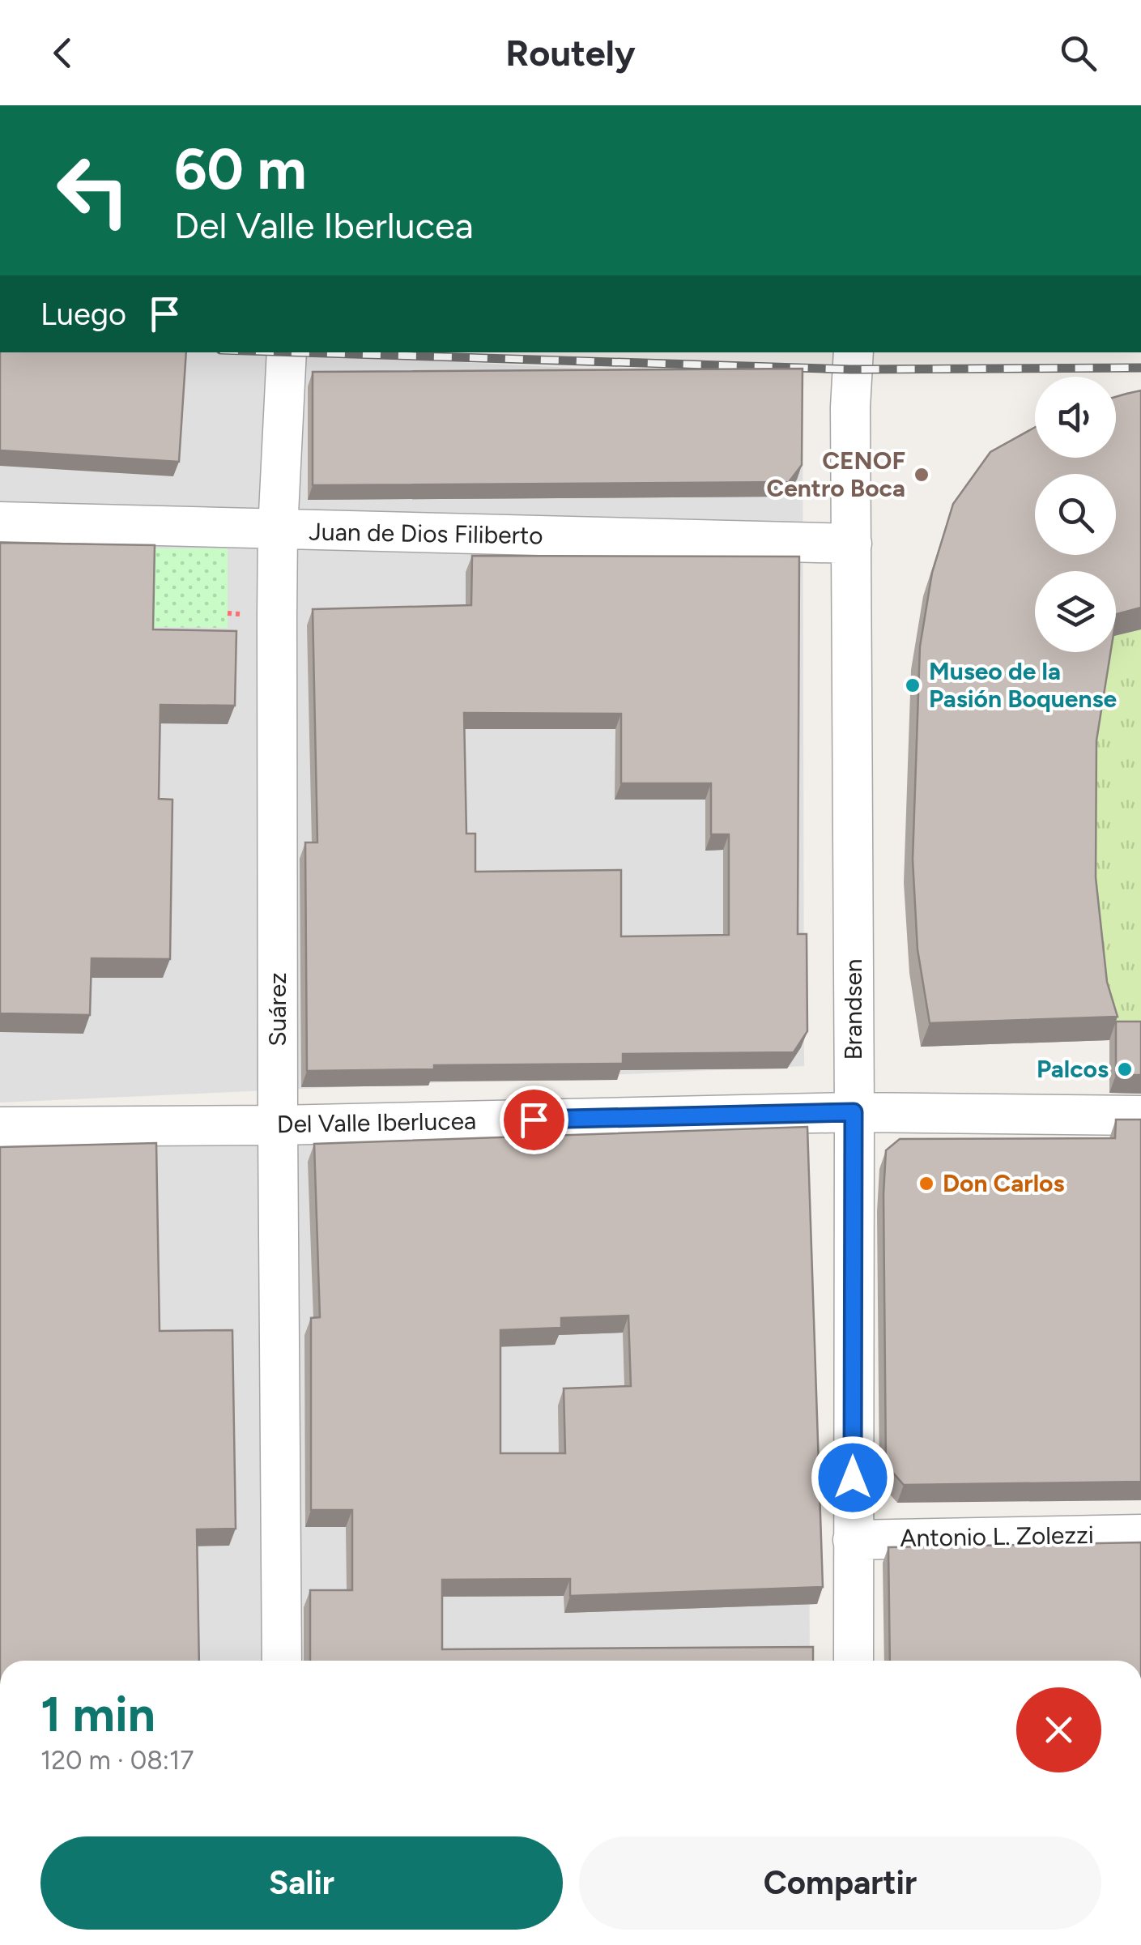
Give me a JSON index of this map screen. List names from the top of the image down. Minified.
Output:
{"streets":{"street":["Juan de Dios Filiberto","Suárez","Brandsen","Del Valle Iberlucea","Antonio L. Zolezzi"]},"crossings":[["Juan de Dios Filiberto","Suárez"],["Juan de Dios Filiberto","Brandsen"],["Suárez","Del Valle Iberlucea"],["Brandsen","Del Valle Iberlucea"],["Brandsen","Antonio L. Zolezzi"]],"places":["CENOF Centro Boca","Museo de la Pasión Boquense","Palcos","Don Carlos"],"page":{"header":"Routely","turn":["60 m","Del Valle Iberlucea"],"then":"Luego","heading":["1 min","120 m · 08:17"],"buttons":["Salir","Compartir"]}}
